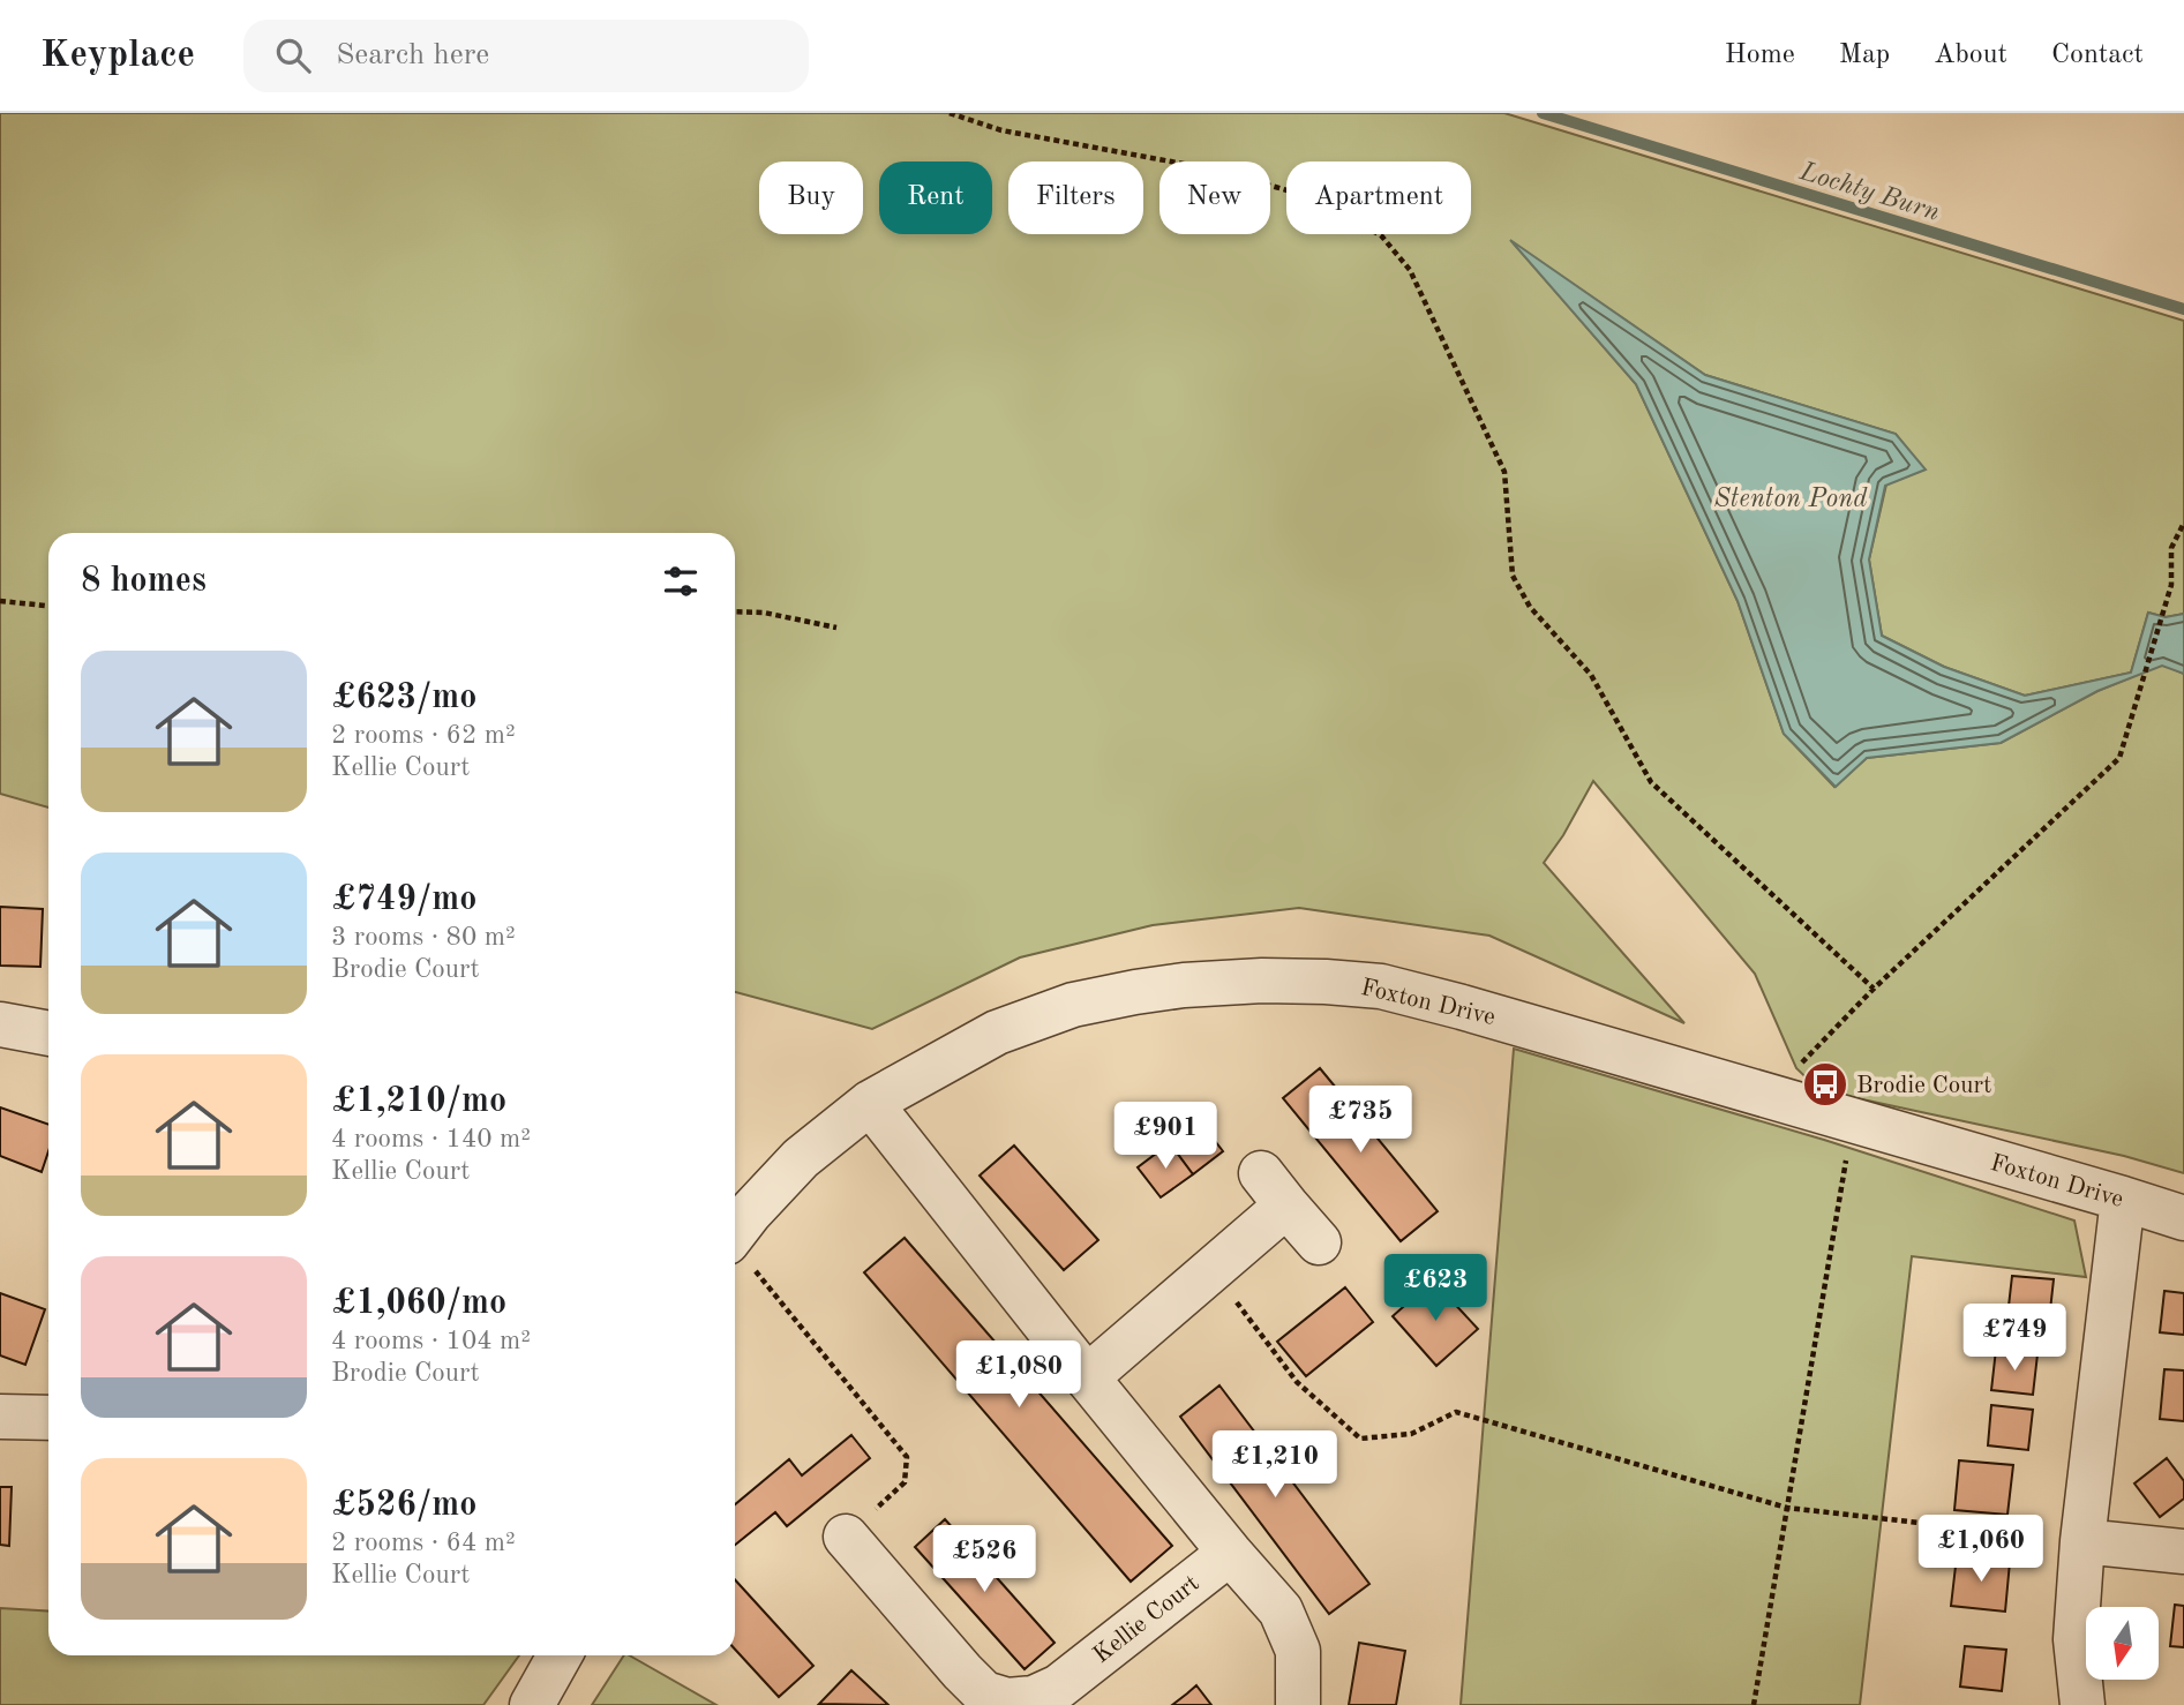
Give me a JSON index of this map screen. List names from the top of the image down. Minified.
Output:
{"streets":{"street":["Foxton Drive","Kellie Court"]},"water":["Lochty Burn","Stenton Pond"],"places":{"bus stop":["Brodie Court"]},"north":"bottom","page":{"header":"Keyplace","search":"Search here","nav":["Home","Map","About","Contact"],"chip":["Buy","Rent","Filters","New","Apartment"],"heading":"8 homes","list":[{"name":"£623/mo","note":"2 rooms · 62 m² · Kellie Court"},{"name":"£749/mo","note":"3 rooms · 80 m² · Brodie Court"},{"name":"£1,210/mo","note":"4 rooms · 140 m² · Kellie Court"},{"name":"£1,060/mo","note":"4 rooms · 104 m² · Brodie Court"},{"name":"£526/mo","note":"2 rooms · 64 m² · Kellie Court"}],"price":["£735","£901","£623","£749","£1,080","£1,210","£1,060","£526"]}}
